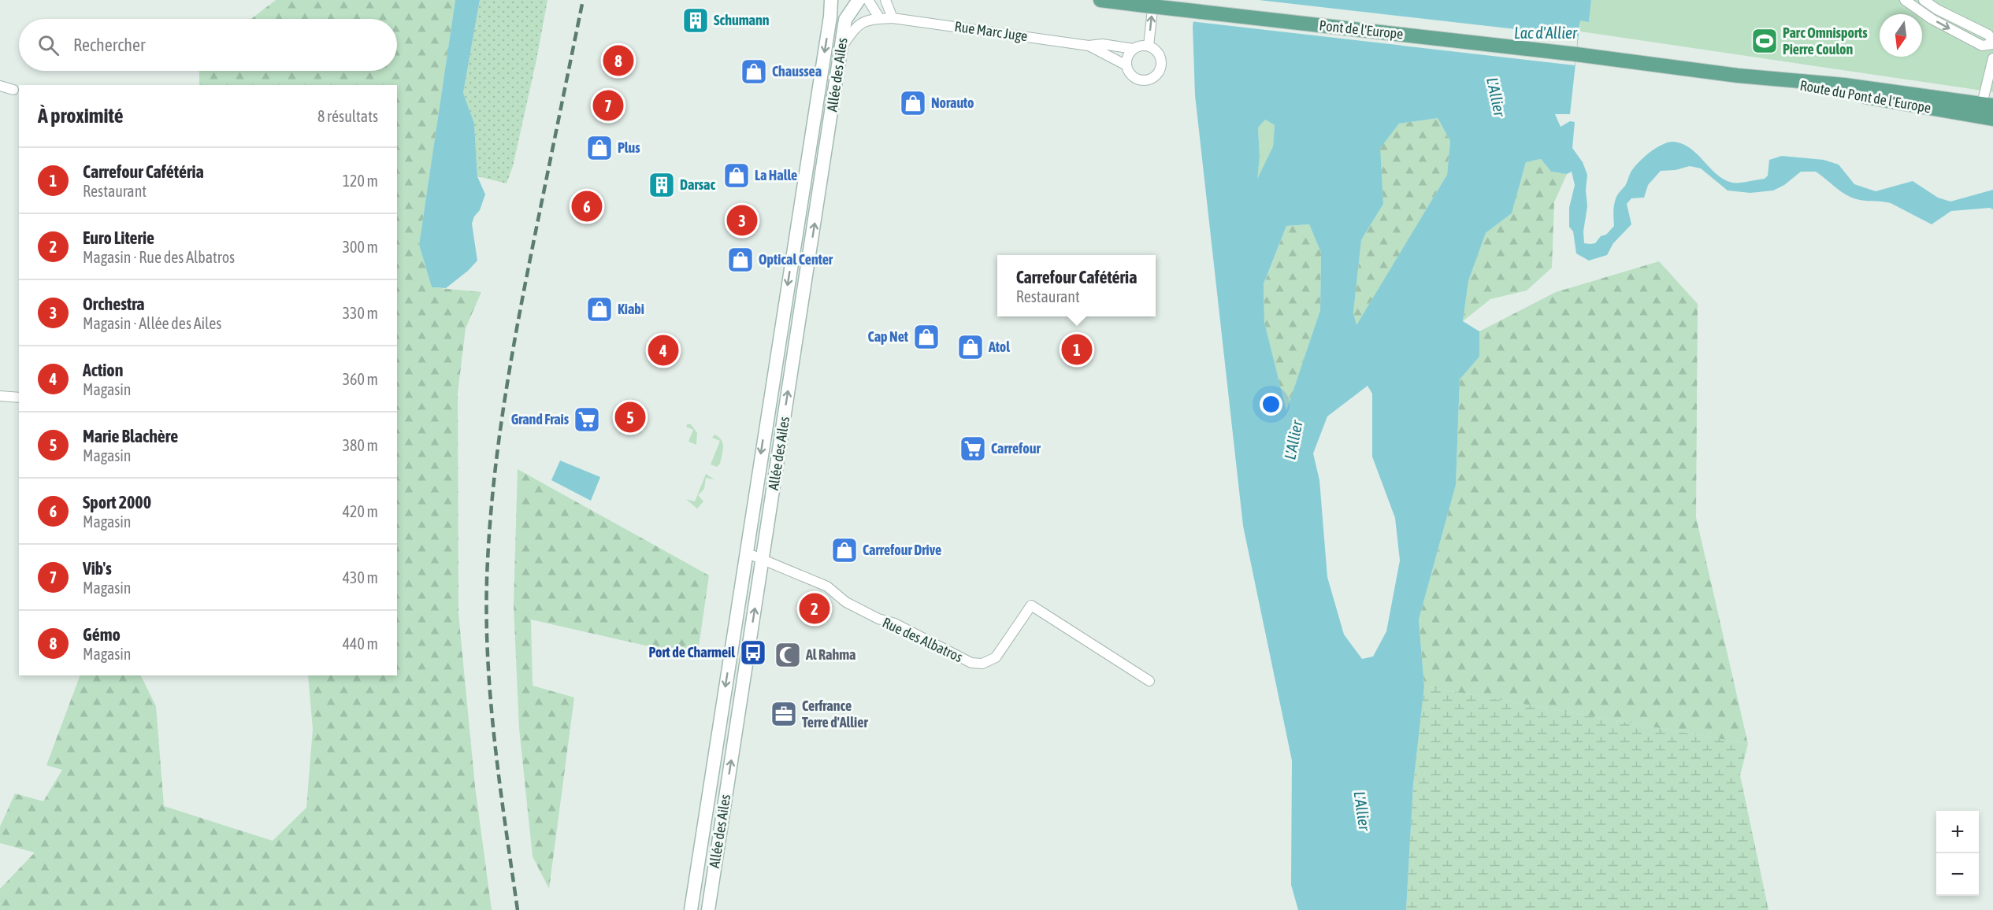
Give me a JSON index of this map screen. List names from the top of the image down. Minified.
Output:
{"streets":{"main road":["Pont de l'Europe","Allée des Ailes","Route du Pont de l'Europe"],"street":["Rue Marc Juge","Rue des Albatros"]},"crossings":[["Pont de l'Europe","Route du Pont de l'Europe"],["Rue Marc Juge","Allée des Ailes"],["Allée des Ailes","Rue des Albatros"]],"water":["Lac d'Allier","L'Allier"],"places":{"building":["Schumann","Darsac"],"sports":["Parc Omnisports Pierre Coulon"],"shop":["Chaussea","Norauto","Plus","La Halle","Optical Center","Kiabi","Cap Net","Atol","Carrefour Drive"],"supermarket":["Grand Frais","Carrefour"],"bus stop":["Port de Charmeil"],"mosque":["Al Rahma"],"office":["Cerfrance Terre d'Allier"]},"north":"bottom","page":{"search":"Rechercher","pins":["8","7","6","3","1","4","5","2"],"heading":["À proximité","8 résultats"],"list":[{"mark":"1","name":"Carrefour Cafétéria","note":"Restaurant","value":"120 m"},{"mark":"2","name":"Euro Literie","note":"Magasin · Rue des Albatros","value":"300 m"},{"mark":"3","name":"Orchestra","note":"Magasin · Allée des Ailes","value":"330 m"},{"mark":"4","name":"Action","note":"Magasin","value":"360 m"},{"mark":"5","name":"Marie Blachère","note":"Magasin","value":"380 m"},{"mark":"6","name":"Sport 2000","note":"Magasin","value":"420 m"},{"mark":"7","name":"Vib's","note":"Magasin","value":"430 m"},{"mark":"8","name":"Gémo","note":"Magasin","value":"440 m"}],"popup":["Carrefour Cafétéria","Restaurant"],"map_buttons":["+","−"]}}
